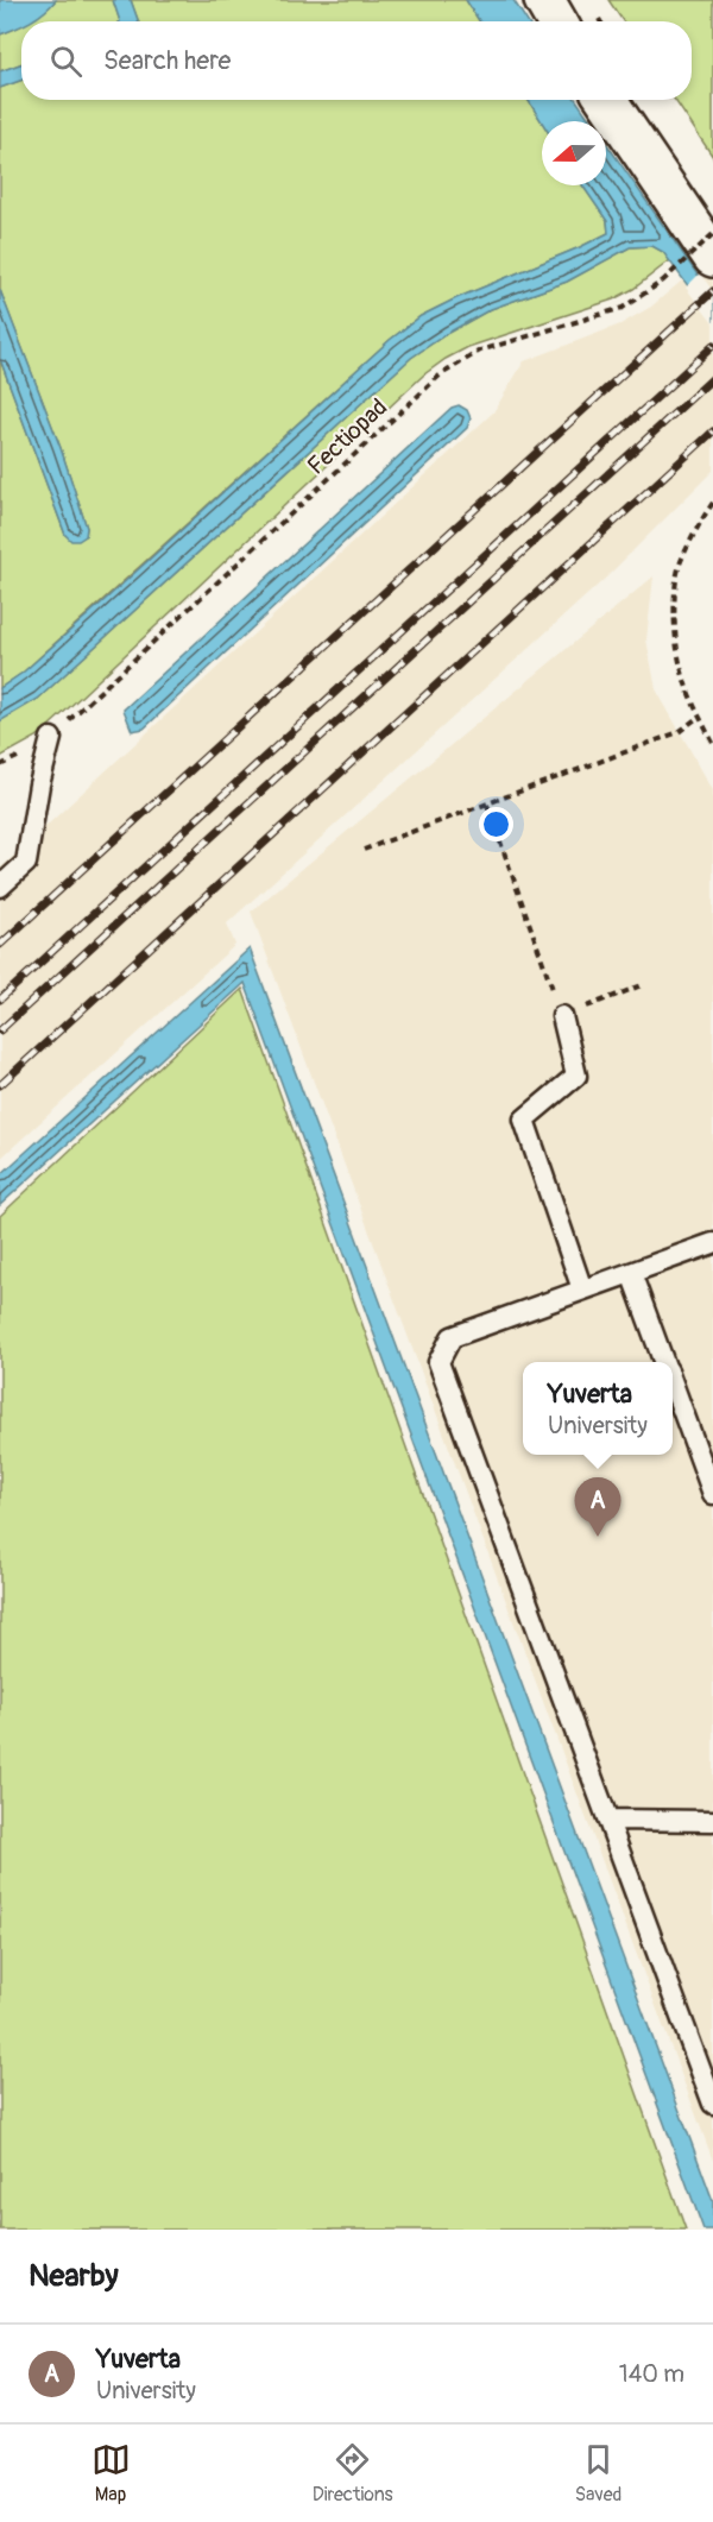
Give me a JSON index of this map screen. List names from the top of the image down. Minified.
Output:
{"streets":{"path":["Fectiopad"]},"north":"left","page":{"search":"Search here","popup":["Yuverta","University"],"pins":"A","heading":"Nearby","list":[{"mark":"A","name":"Yuverta","note":"University","value":"140 m"}],"nav":["Map","Directions","Saved"]}}
